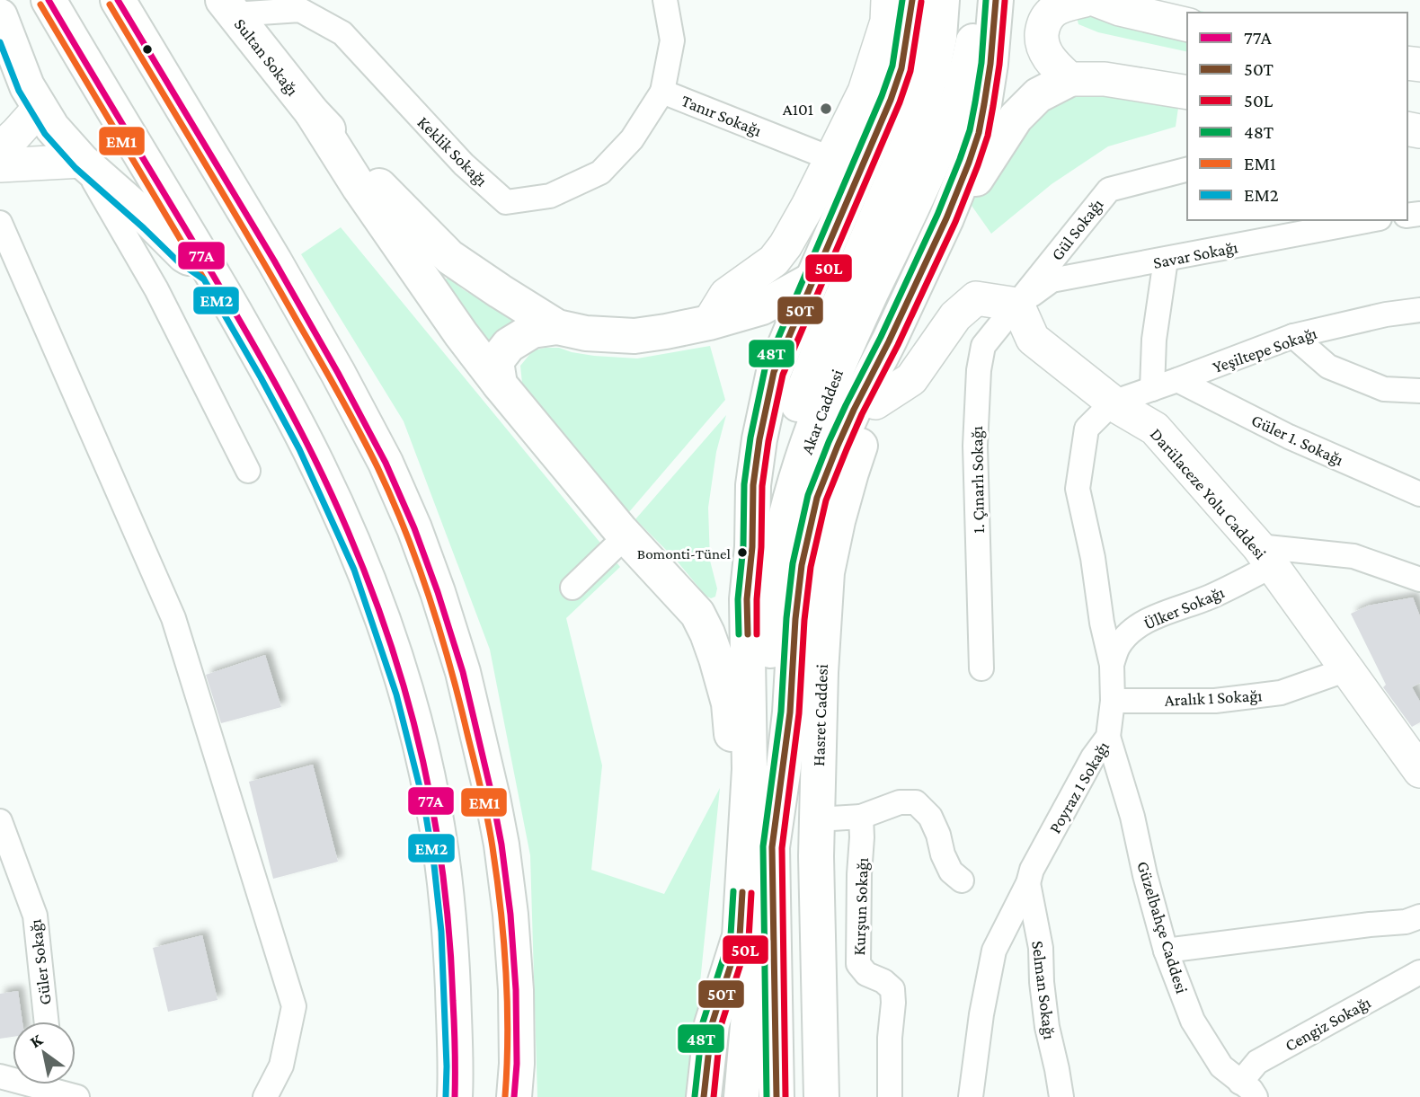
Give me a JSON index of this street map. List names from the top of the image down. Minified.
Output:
{"streets":{"main road":["Sultan Sokağı","Akar Caddesi","Darülaceze Yolu Caddesi","Hasret Caddesi"],"street":["Tanır Sokağı","Keklik Sokağı","Gül Sokağı","Savar Sokağı","Yeşiltepe Sokağı","Güler 1. Sokağı","1. Çınarlı Sokağı","Ülker Sokağı","Aralık 1 Sokağı","Poyraz 1 Sokağı","Kurşun Sokağı","Güzelbahçe Caddesi","Güler Sokağı","Selman Sokağı","Cengiz Sokağı"]},"crossings":[["Sultan Sokağı","Keklik Sokağı"],["Tanır Sokağı","Keklik Sokağı"],["Gül Sokağı","Savar Sokağı"],["Gül Sokağı","1. Çınarlı Sokağı"],["Gül Sokağı","Darülaceze Yolu Caddesi"],["Savar Sokağı","1. Çınarlı Sokağı"],["Savar Sokağı","Darülaceze Yolu Caddesi"],["Yeşiltepe Sokağı","Güler 1. Sokağı"],["Yeşiltepe Sokağı","Darülaceze Yolu Caddesi"],["Yeşiltepe Sokağı","Poyraz 1 Sokağı"],["1. Çınarlı Sokağı","Darülaceze Yolu Caddesi"],["Darülaceze Yolu Caddesi","Ülker Sokağı"],["Darülaceze Yolu Caddesi","Aralık 1 Sokağı"],["Darülaceze Yolu Caddesi","Poyraz 1 Sokağı"],["Ülker Sokağı","Poyraz 1 Sokağı"],["Aralık 1 Sokağı","Poyraz 1 Sokağı"],["Poyraz 1 Sokağı","Güzelbahçe Caddesi"],["Poyraz 1 Sokağı","Selman Sokağı"],["Güzelbahçe Caddesi","Cengiz Sokağı"]],"places":["A101","Bomonti-Tünel"],"lines":["transit line 77A","transit line 50T","transit line 48T","transit line 50L","transit line EM1","transit line EM2"],"legend":["77A","50T","50L","48T","EM1","EM2"],"north":"top left"}
